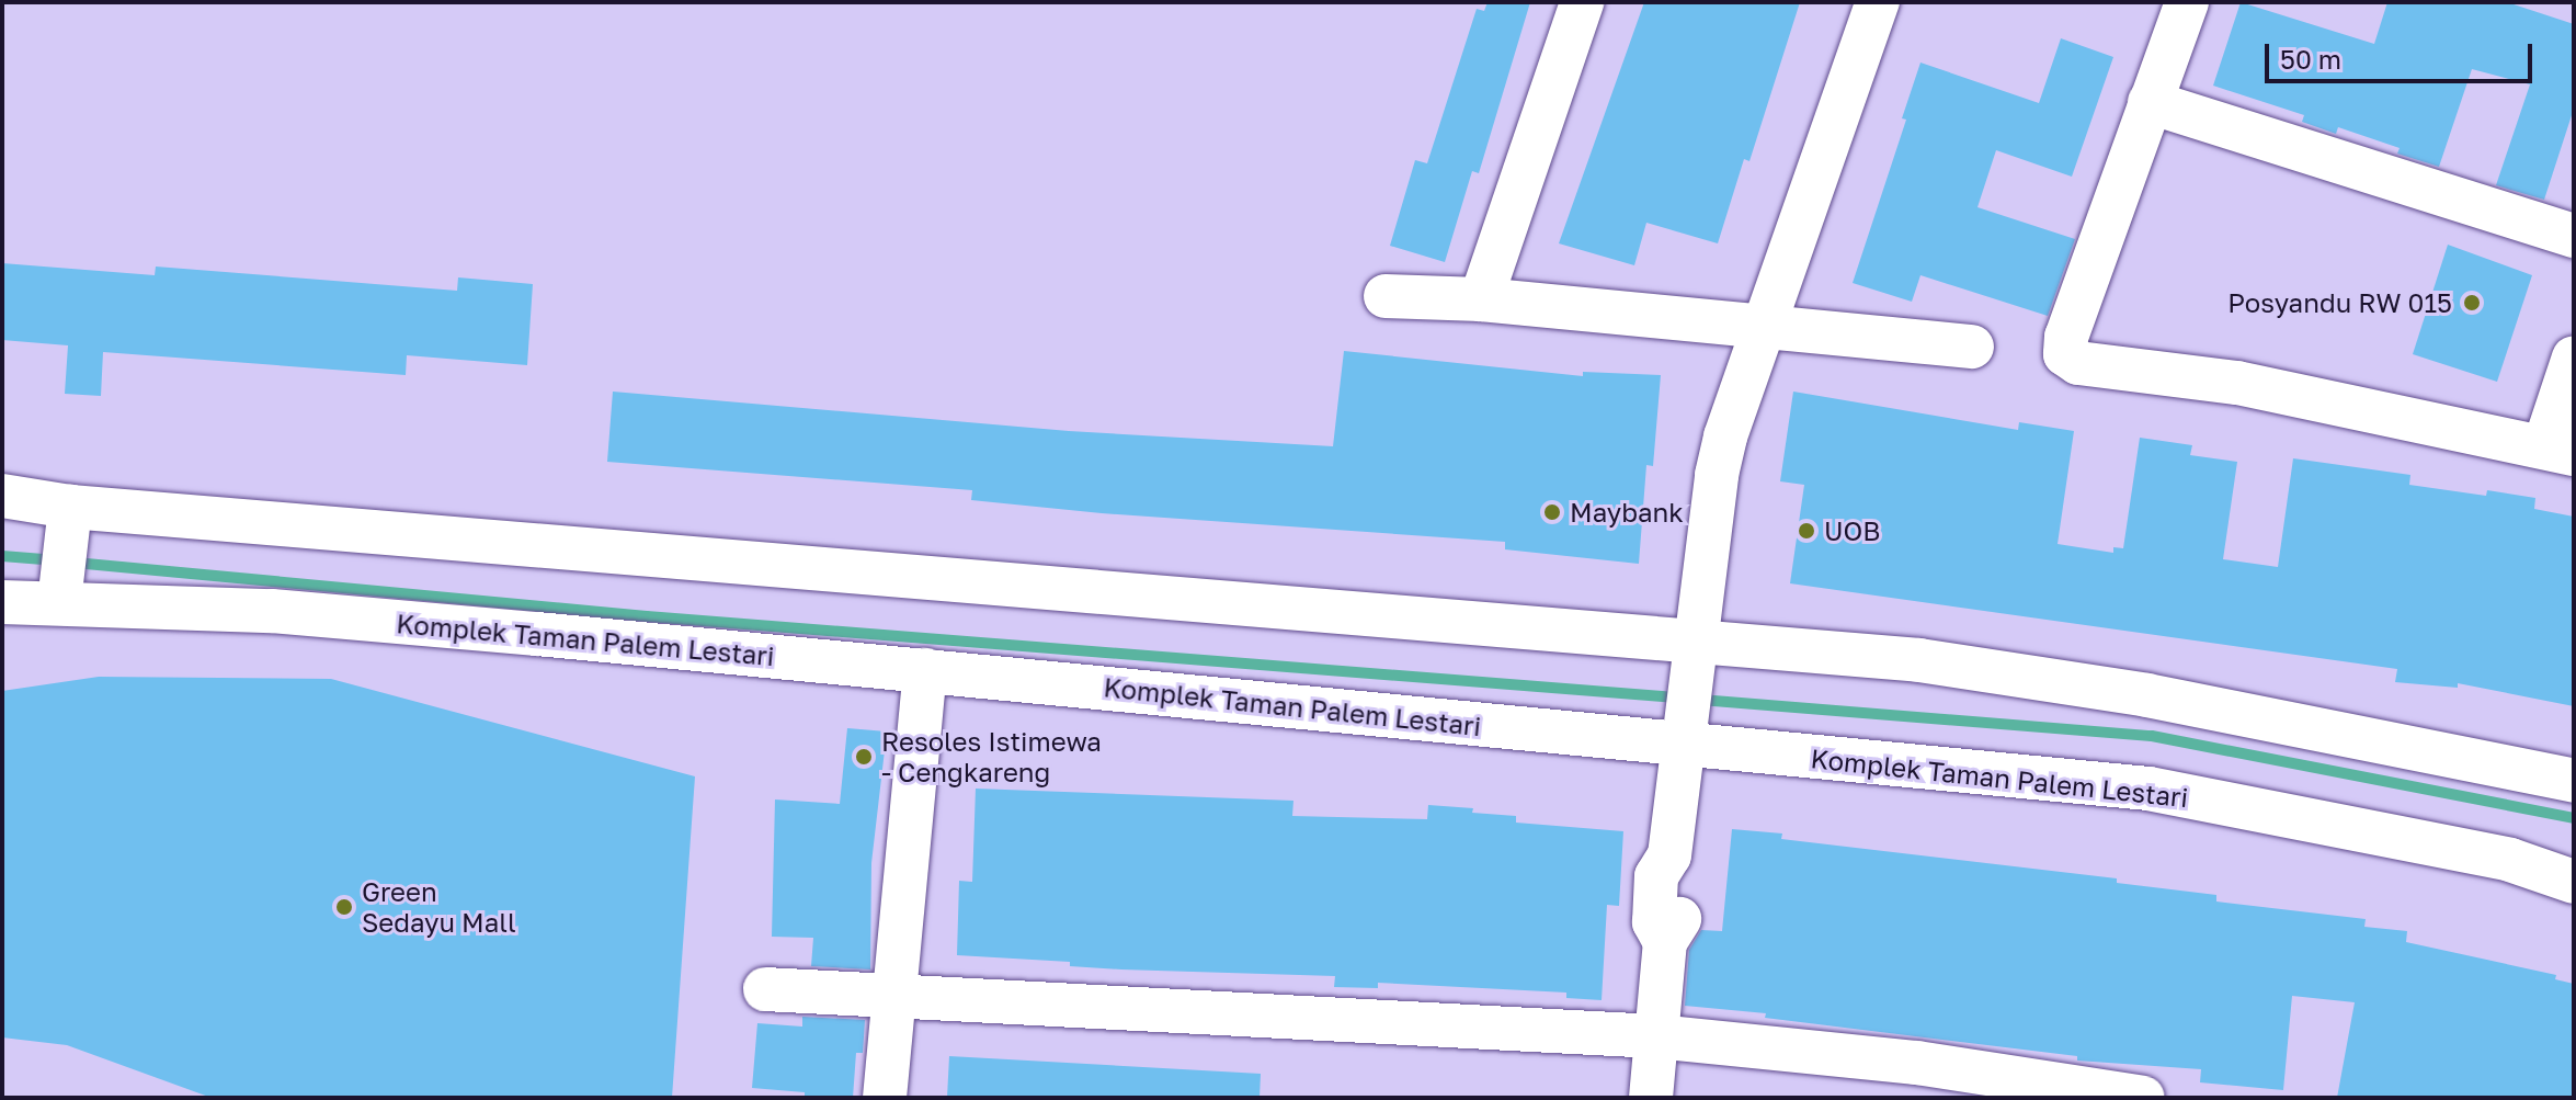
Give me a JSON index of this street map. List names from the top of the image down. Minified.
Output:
{"streets":{"street":["Komplek Taman Palem Lestari"]},"places":["Posyandu RW 015","Maybank","UOB","Resoles Istimewa - Cengkareng","Green Sedayu Mall"],"scale_bar":"50 m"}
